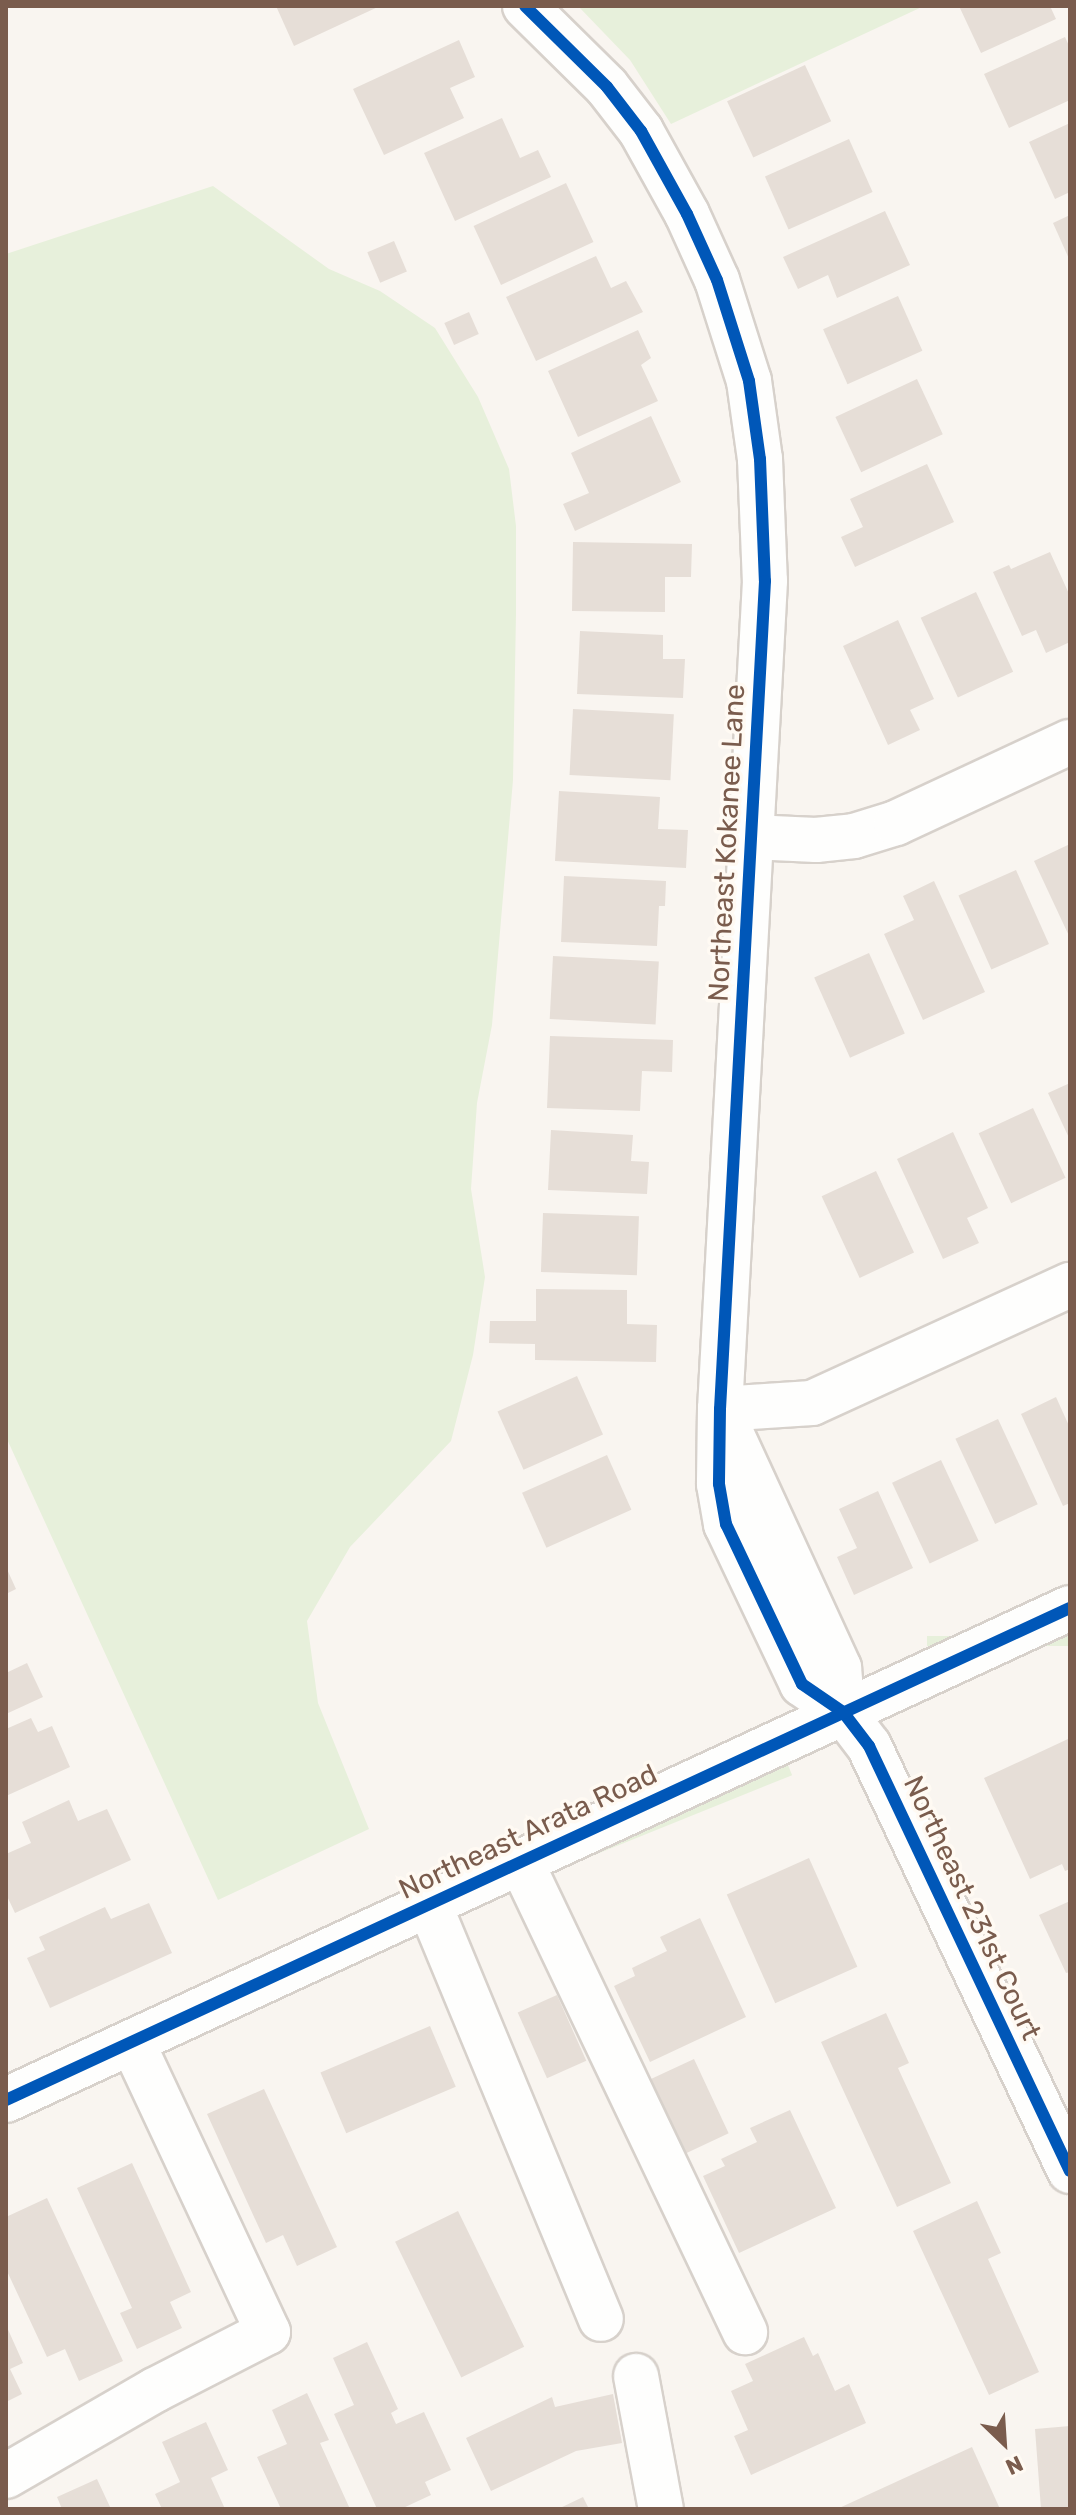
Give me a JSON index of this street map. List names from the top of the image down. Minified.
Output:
{"streets":{"street":["Northeast Kokanee Lane","Northeast Arata Road","Northeast 231st Court"]},"crossings":[["Northeast Kokanee Lane","Northeast Arata Road"],["Northeast Kokanee Lane","Northeast 231st Court"],["Northeast Arata Road","Northeast 231st Court"]],"north":"bottom right"}
